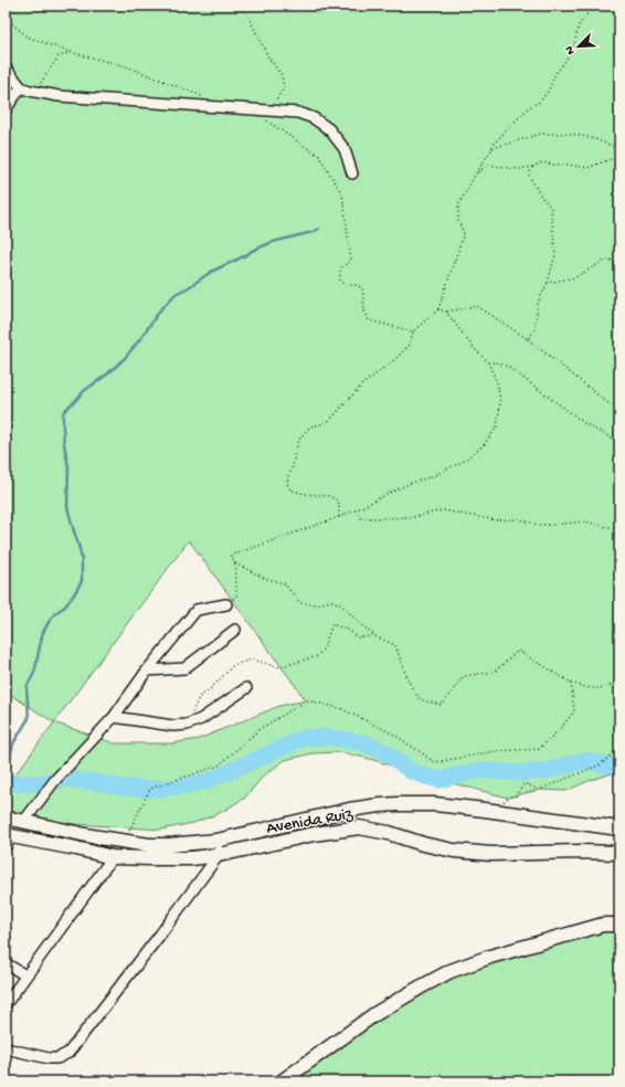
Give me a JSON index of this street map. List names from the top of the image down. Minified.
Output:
{"streets":{"street":["Avenida Ruiz"]},"north":"bottom left"}
